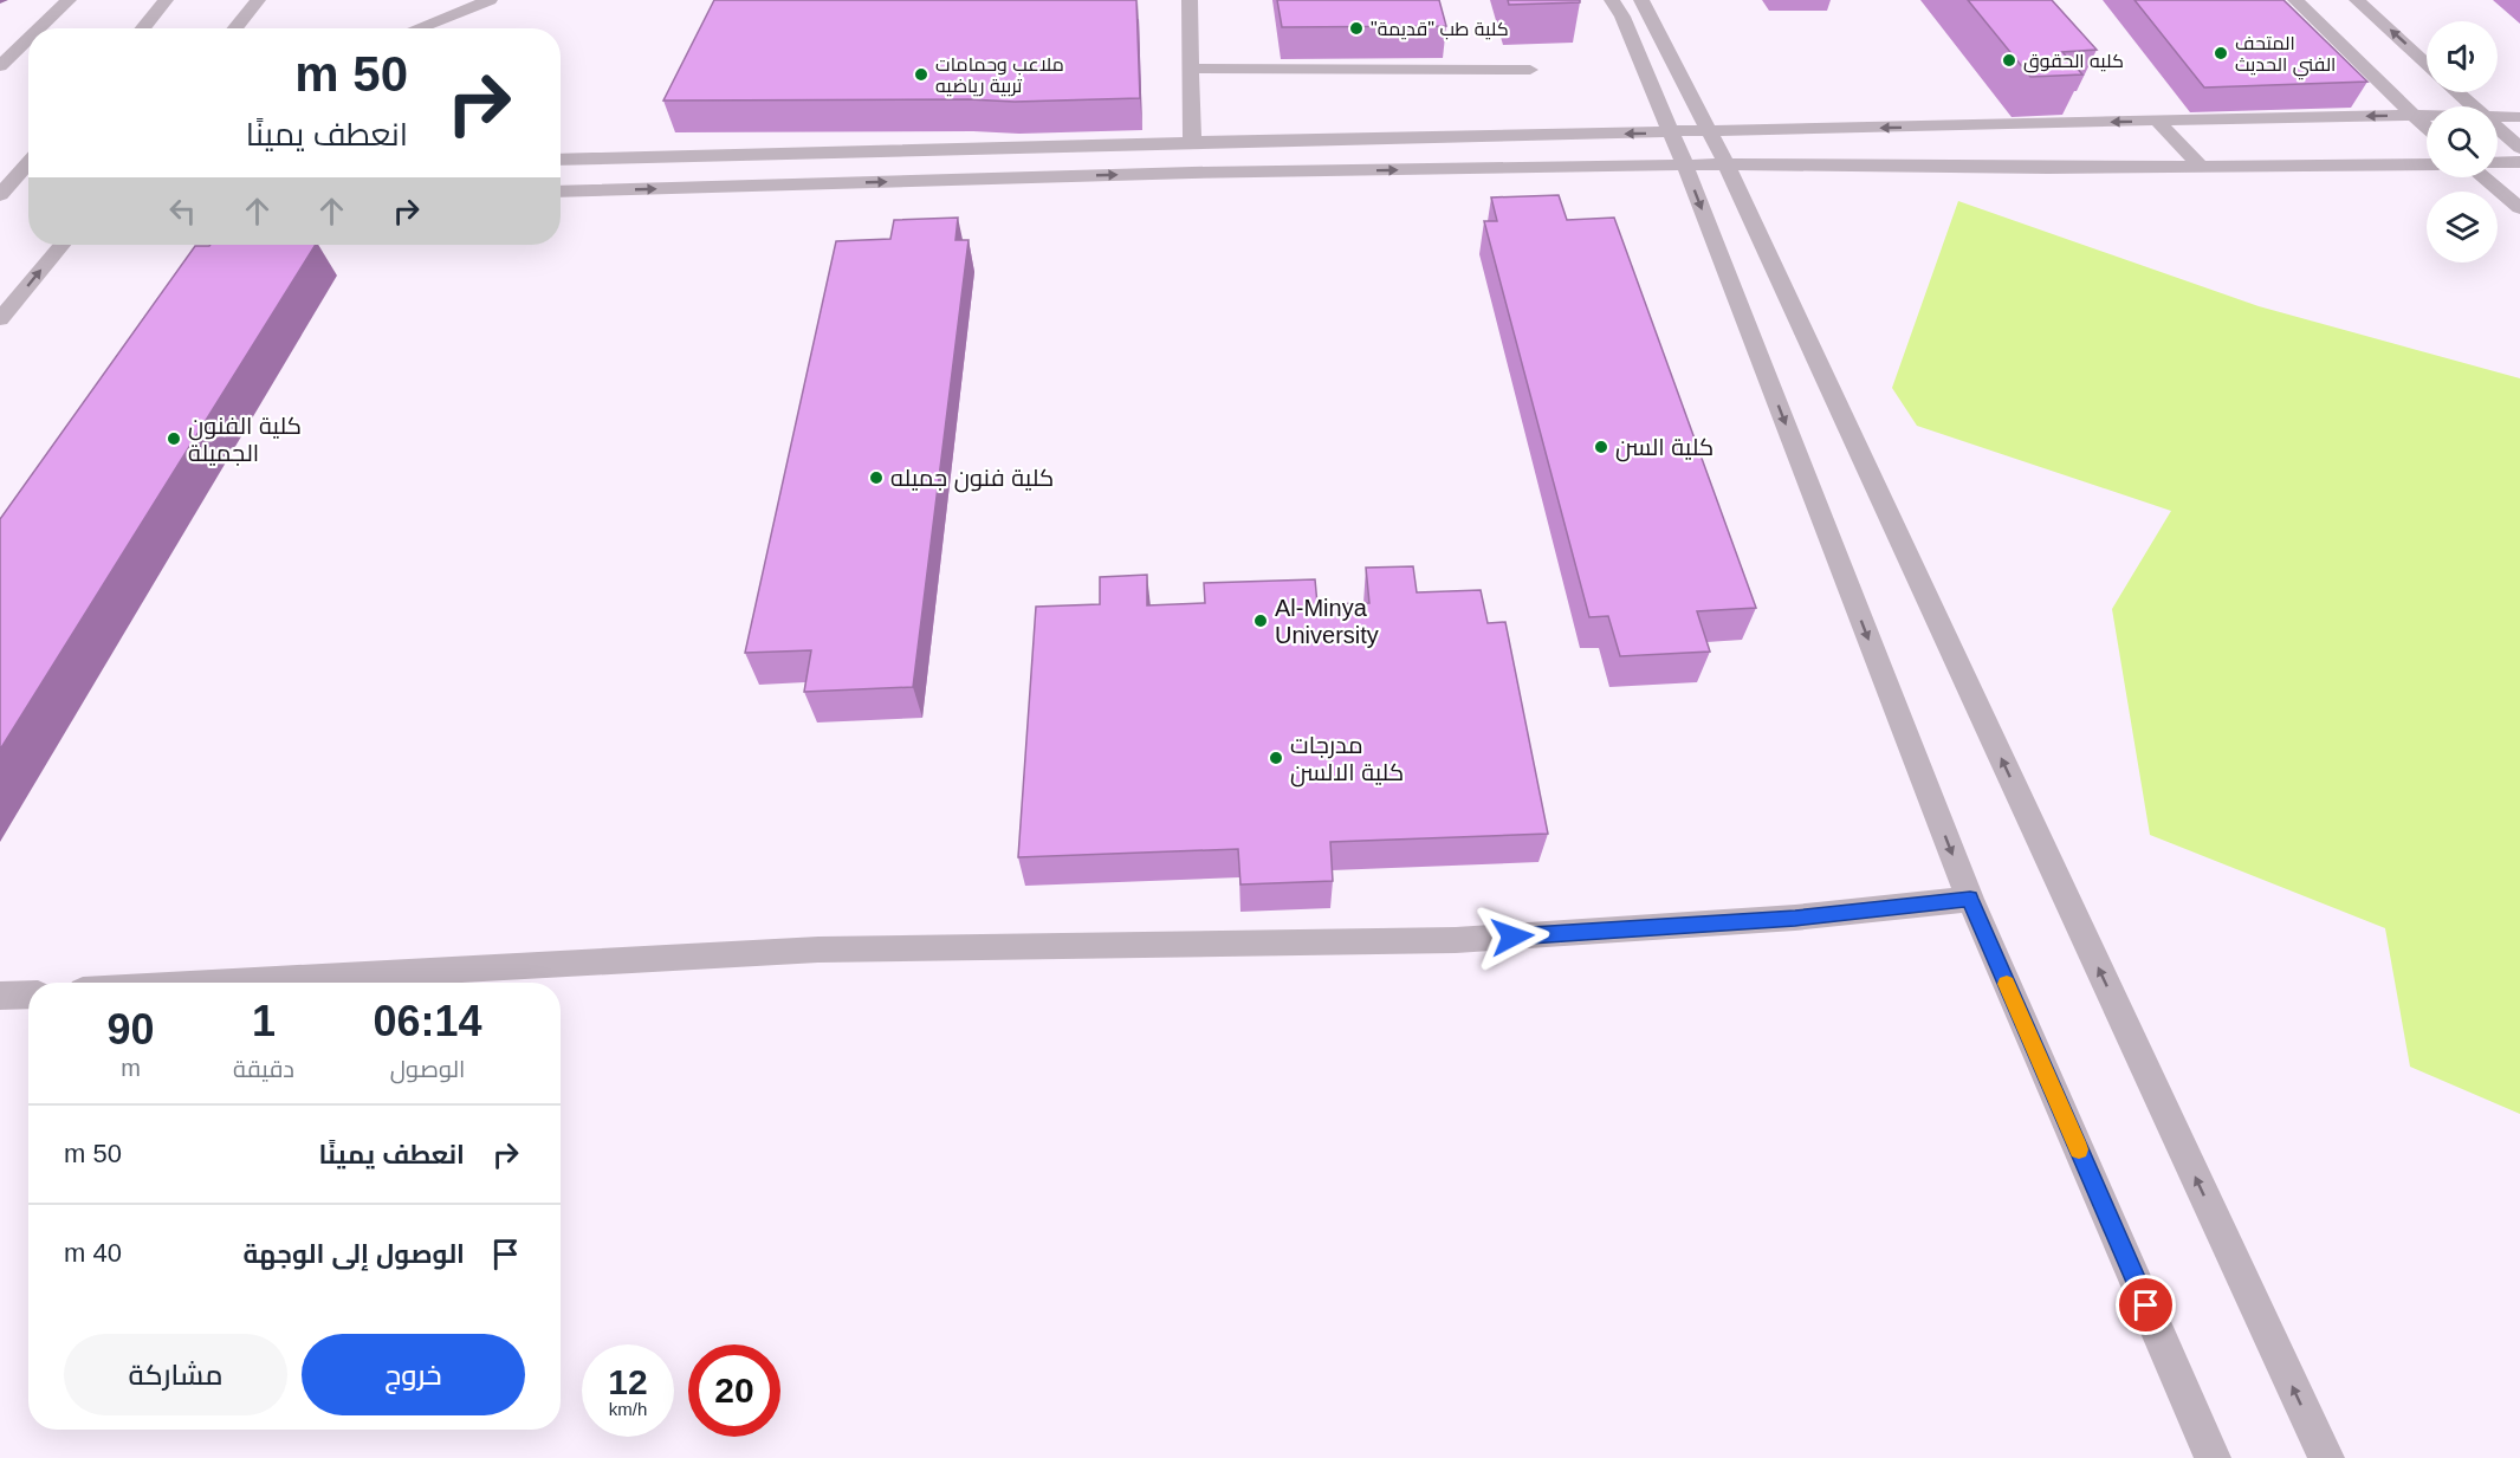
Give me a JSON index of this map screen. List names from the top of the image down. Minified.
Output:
{"places":["\"كلية طب \"قديمة","المتحف الفني الحديث","كليه الحقوق","ملاعب وحمامات تربية رياضيه","كلية الفنون الجميلة","كلية السن","كلية فنون جميله","Al-Minya University","مدرجات كلية الالسن"],"page":{"turn":["50 m","انعطف يمينًا"],"eta":["06:14","الوصول","1","دقيقة","90","m"],"list":[{"name":"انعطف يمينًا","value":"50 m"},{"name":"الوصول إلى الوجهة","value":"40 m"}],"buttons":["خروج","مشاركة"],"speed":"12 km/h","limit":"20"}}
